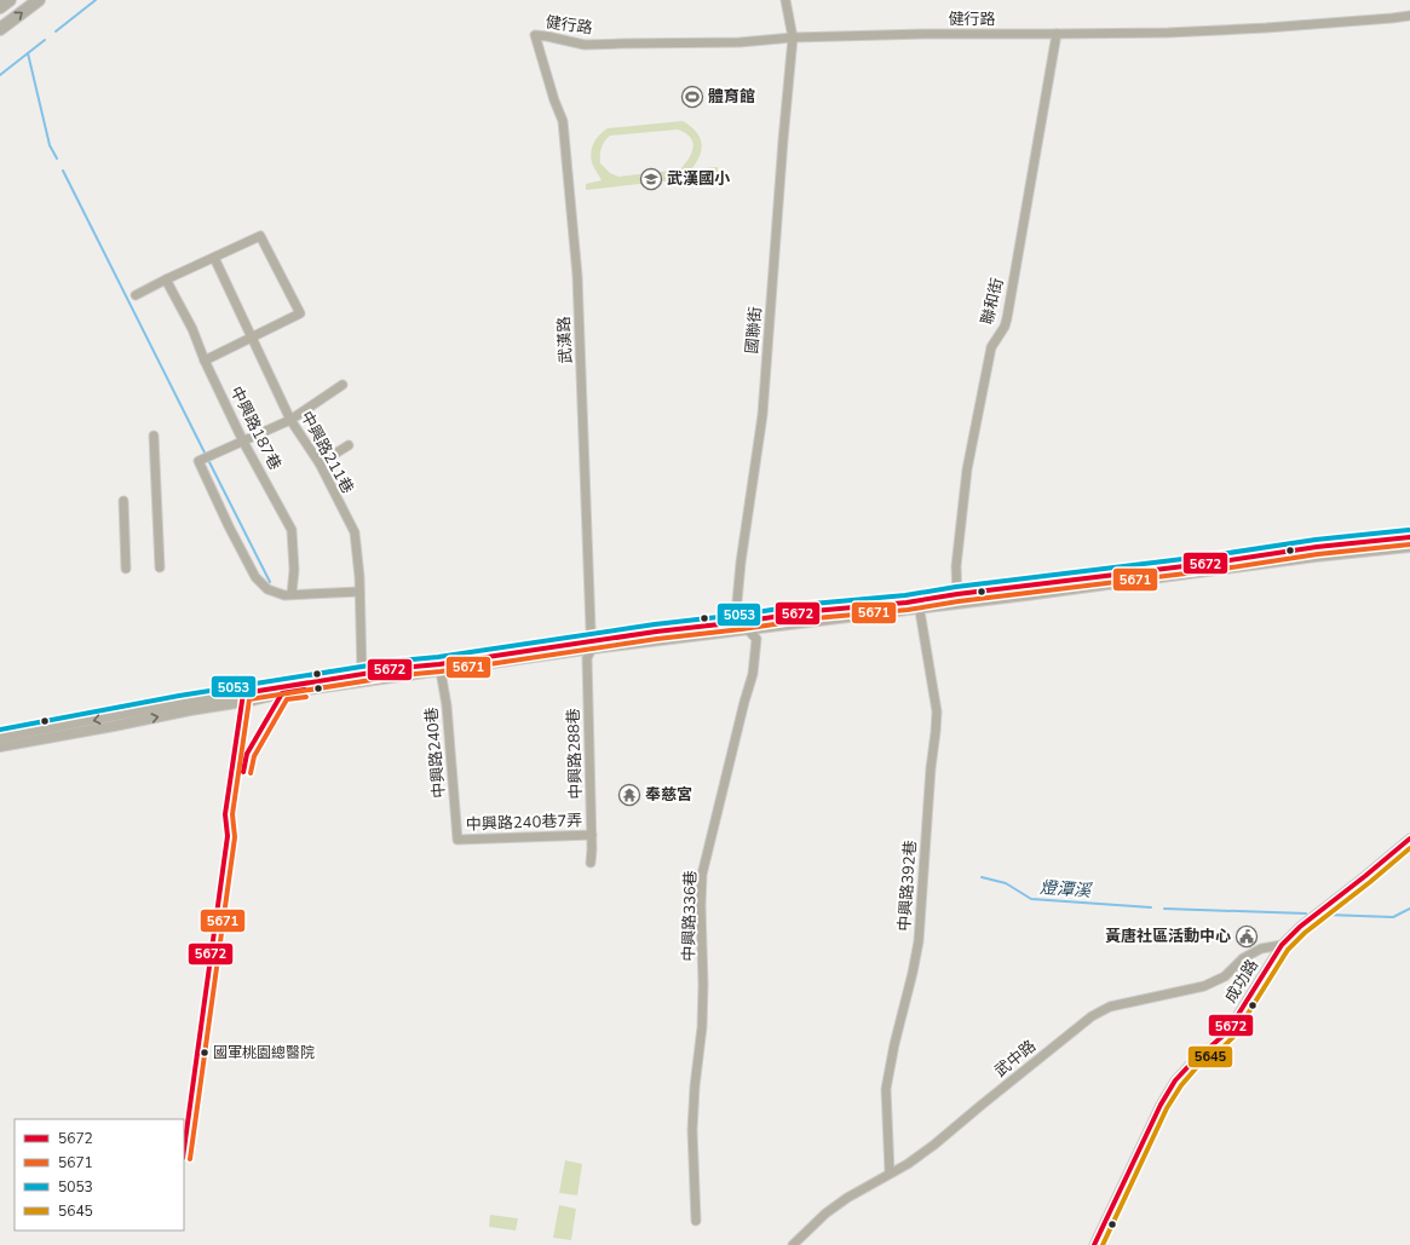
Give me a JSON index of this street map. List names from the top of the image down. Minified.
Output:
{"streets":{"street":["健行路","聯和街","國聯街","武漢路","中興路187巷","中興路211巷","中興路240巷","中興路288巷","中興路240巷7弄","中興路392巷","中興路336巷","成功路","武中路"]},"crossings":[["健行路","聯和街"],["健行路","國聯街"],["健行路","武漢路"],["國聯街","中興路336巷"],["武漢路","中興路288巷"],["中興路240巷","中興路240巷7弄"],["中興路288巷","中興路240巷7弄"],["中興路392巷","武中路"],["成功路","武中路"]],"water":["燈潭溪"],"places":{"sports":["體育館"],"school or university":["武漢國小"],"temple":["奉慈宮"],"public building":["黃唐社區活動中心"],"other":["國軍桃園總醫院"]},"lines":["transit line 5053","transit line 5672","transit line 5671","transit line 5645"],"legend":["5672","5671","5053","5645"]}
